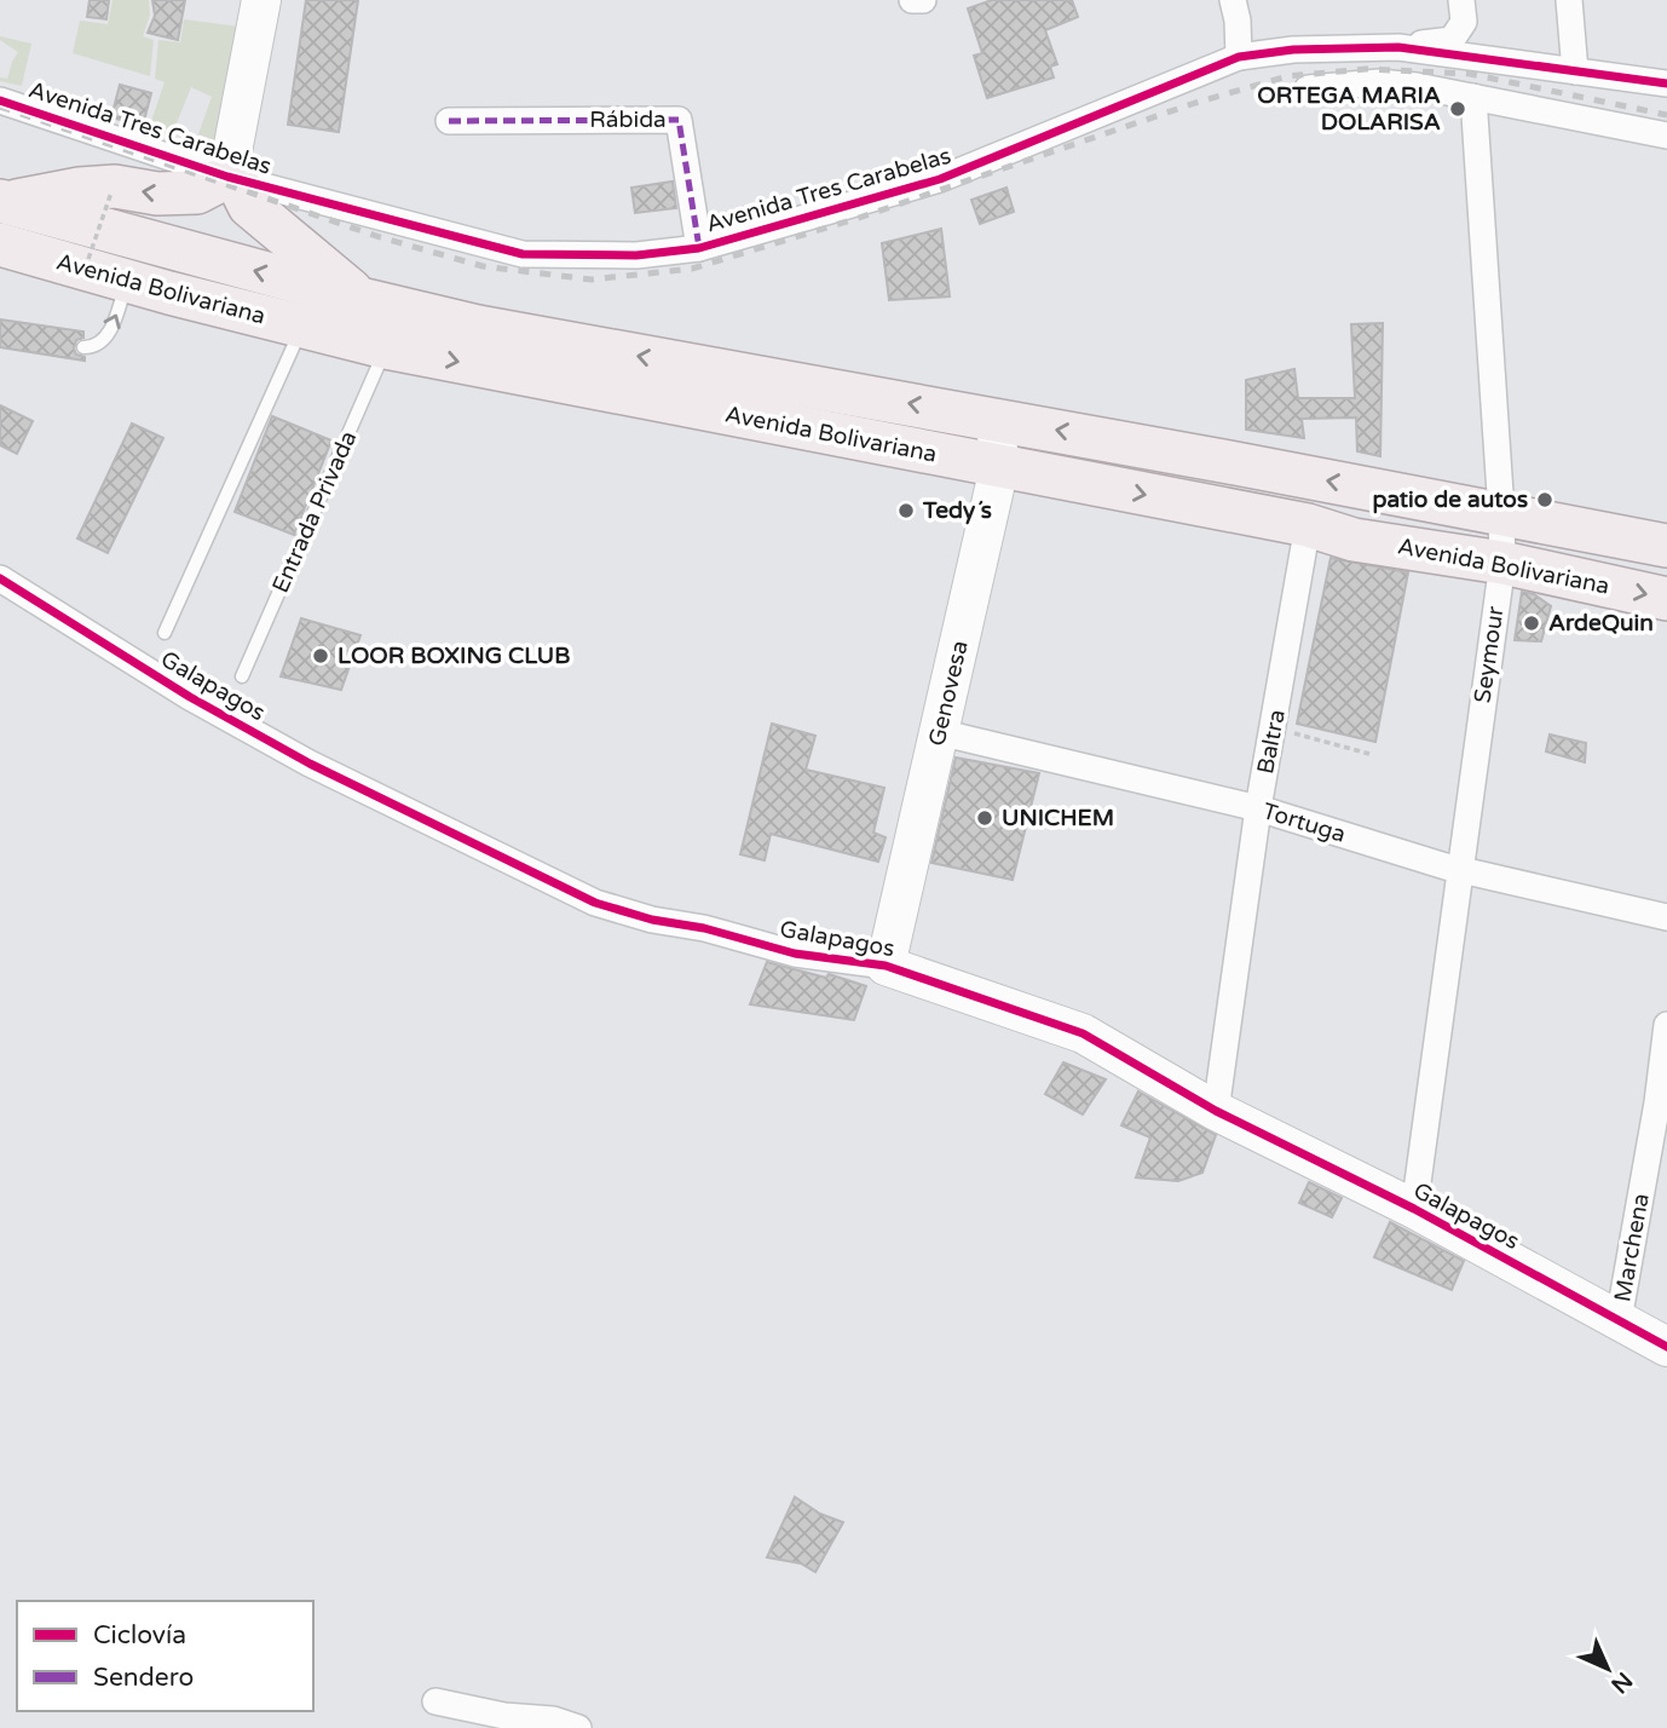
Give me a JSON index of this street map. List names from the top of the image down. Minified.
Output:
{"streets":{"main road":["Avenida Bolivariana"],"street":["Rábida","Avenida Tres Carabelas","Seymour","Galapagos","Genovesa","Baltra","Tortuga","Marchena"],"lane":["Entrada Privada"]},"crossings":[["Rábida","Avenida Tres Carabelas"],["Avenida Bolivariana","Entrada Privada"],["Avenida Bolivariana","Seymour"],["Avenida Bolivariana","Genovesa"],["Avenida Bolivariana","Baltra"],["Seymour","Galapagos"],["Seymour","Tortuga"],["Galapagos","Genovesa"],["Galapagos","Baltra"],["Galapagos","Marchena"],["Genovesa","Tortuga"],["Baltra","Tortuga"]],"places":["ORTEGA MARIA DOLARISA","patio de autos","Tedy´s","ArdeQuin","LOOR BOXING CLUB","UNICHEM"],"legend":["Ciclovía","Sendero"],"north":"bottom right"}
